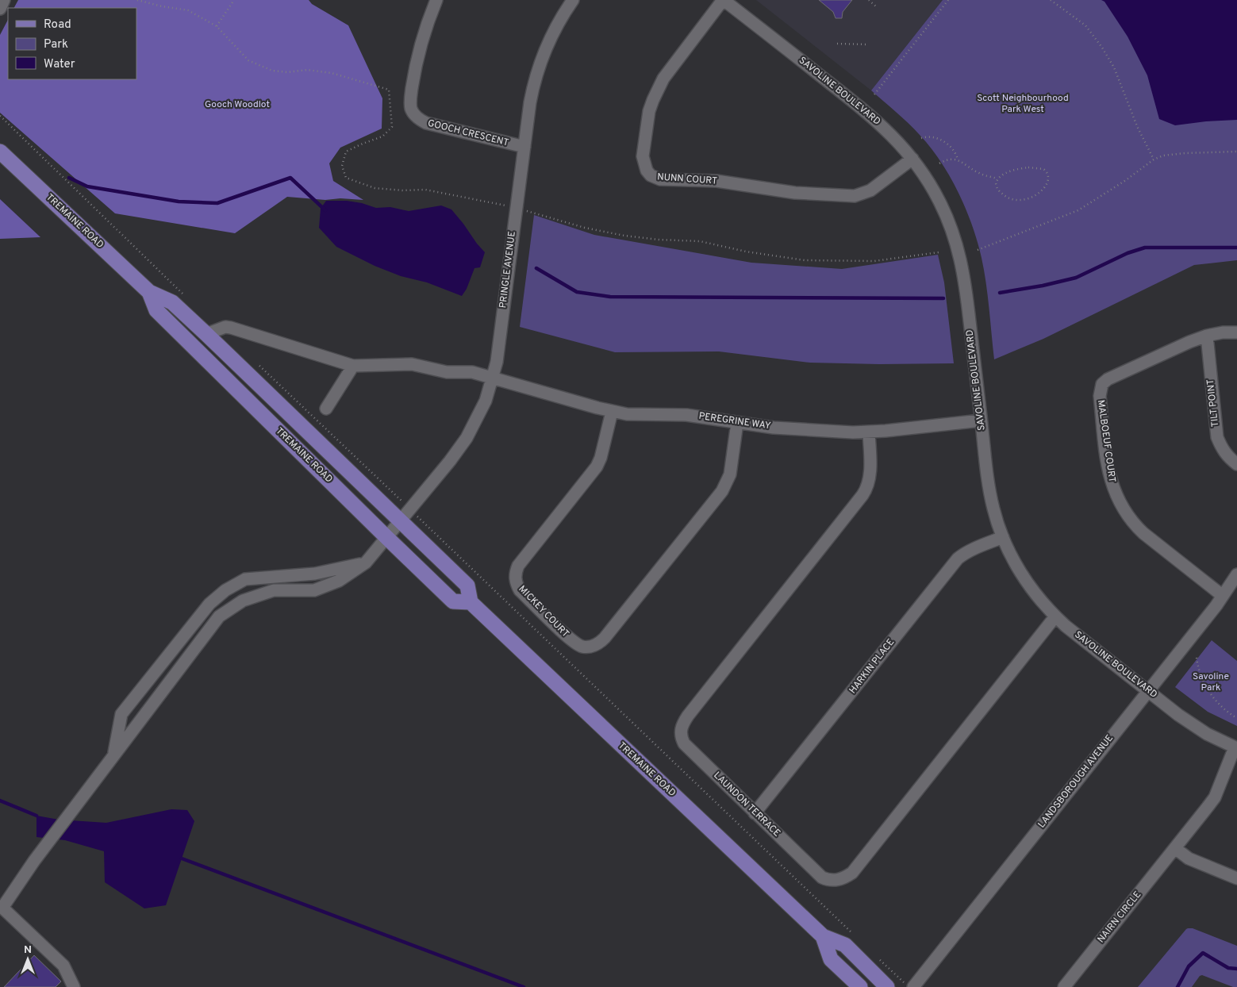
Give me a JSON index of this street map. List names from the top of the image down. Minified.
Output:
{"streets":{"main road":["TREMAINE ROAD"],"street":["SAVOLINE BOULEVARD","GOOCH CRESCENT","NUNN COURT","PRINGLE AVENUE","TILT POINT","PEREGRINE WAY","MALBOEUF COURT","MICKEY COURT","HARKIN PLACE","LANDSBOROUGH AVENUE","LAUNDON TERRACE","NAIRN CIRCLE"]},"crossings":[["SAVOLINE BOULEVARD","NUNN COURT"],["SAVOLINE BOULEVARD","PEREGRINE WAY"],["SAVOLINE BOULEVARD","HARKIN PLACE"],["SAVOLINE BOULEVARD","LANDSBOROUGH AVENUE"],["SAVOLINE BOULEVARD","LAUNDON TERRACE"],["SAVOLINE BOULEVARD","NAIRN CIRCLE"],["GOOCH CRESCENT","PRINGLE AVENUE"],["TREMAINE ROAD","PRINGLE AVENUE"],["TREMAINE ROAD","PEREGRINE WAY"],["PRINGLE AVENUE","PEREGRINE WAY"],["TILT POINT","MALBOEUF COURT"],["PEREGRINE WAY","MICKEY COURT"],["PEREGRINE WAY","LAUNDON TERRACE"],["MALBOEUF COURT","LANDSBOROUGH AVENUE"],["HARKIN PLACE","LAUNDON TERRACE"]],"parks":["Scott Neighbourhood Park West","Gooch Woodlot","Savoline Park"],"legend":["Road","Park","Water"],"north":"top"}
